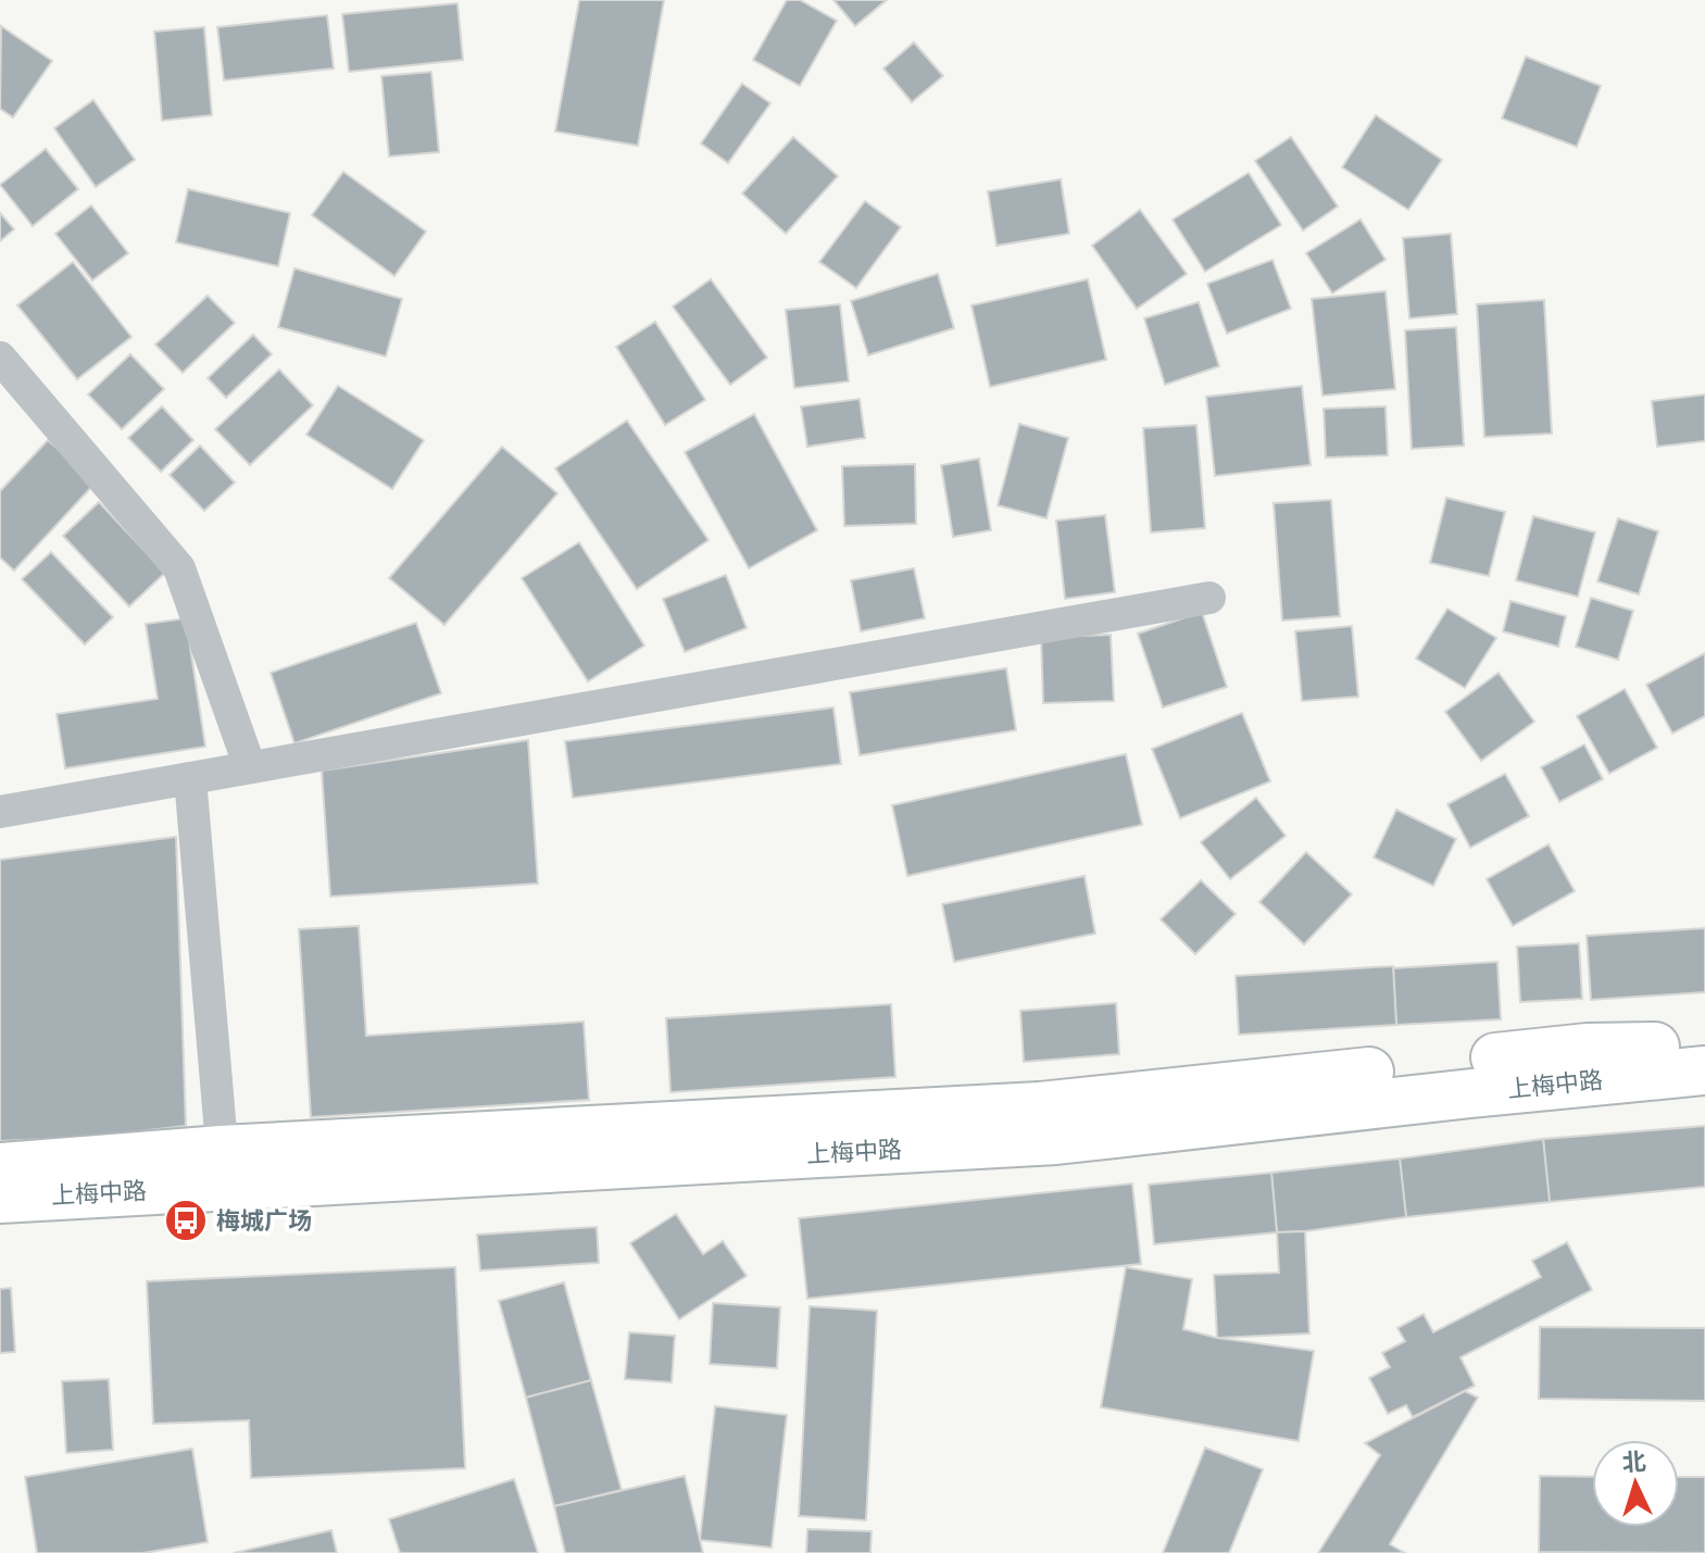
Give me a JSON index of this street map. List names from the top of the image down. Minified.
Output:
{"streets":{"main road":["上梅中路"]},"places":{"bus stop":["梅城广场"]},"north":"top"}
